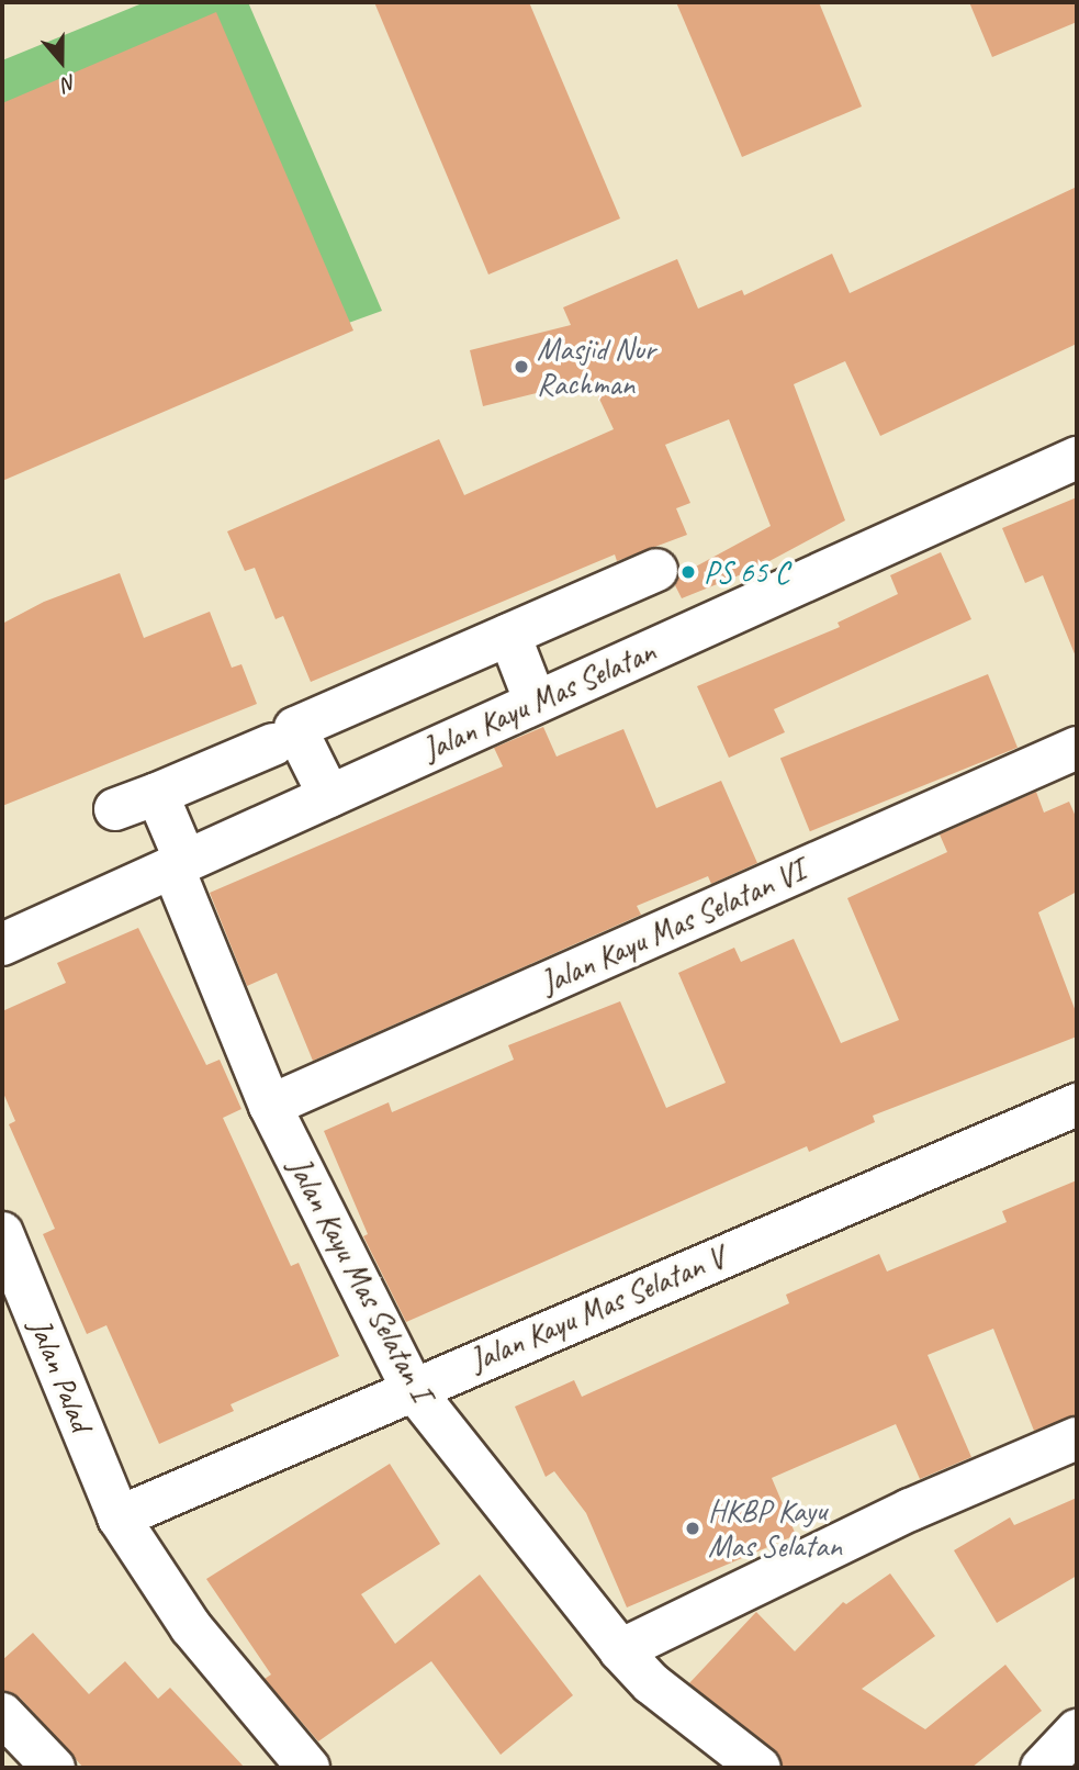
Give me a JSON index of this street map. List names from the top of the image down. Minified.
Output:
{"streets":{"street":["Jalan Kayu Mas Selatan","Jalan Kayu Mas Selatan VI","Jalan Kayu Mas Selatan I","Jalan Kayu Mas Selatan V","Jalan Palad"]},"crossings":[["Jalan Kayu Mas Selatan","Jalan Kayu Mas Selatan I"],["Jalan Kayu Mas Selatan VI","Jalan Kayu Mas Selatan I"],["Jalan Kayu Mas Selatan I","Jalan Kayu Mas Selatan V"],["Jalan Kayu Mas Selatan V","Jalan Palad"]],"places":["Masjid Nur Rachman","PS 65 C","HKBP Kayu Mas Selatan"],"north":"bottom"}
